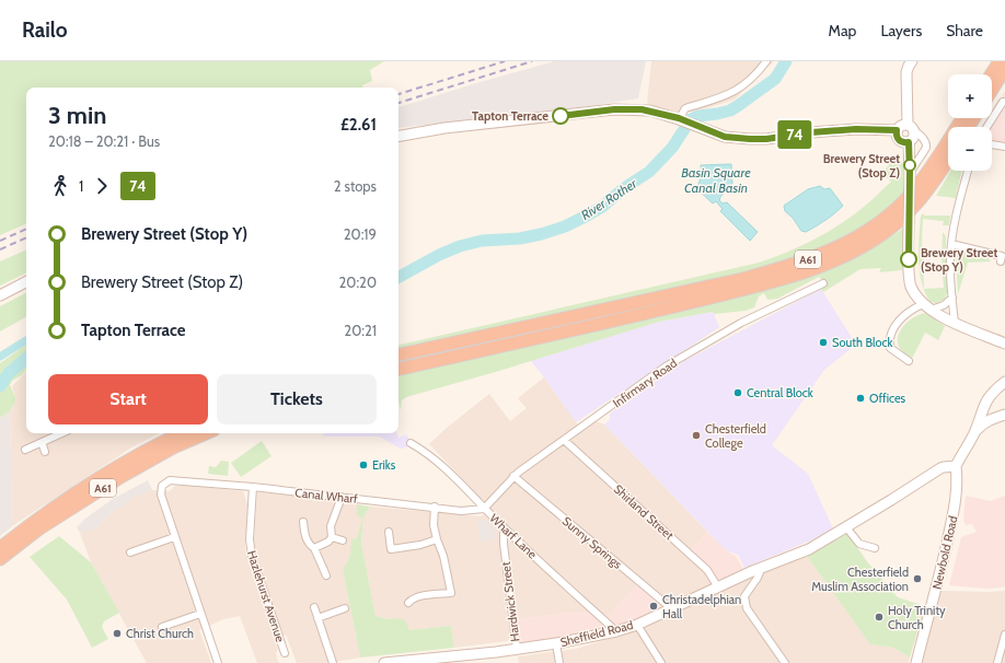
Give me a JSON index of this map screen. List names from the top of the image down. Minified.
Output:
{"streets":{"highway":["A61"],"main road":["Newbold Road","Sheffield Road"],"street":["Infirmary Road","Canal Wharf","Shirland Street","Wharf Lane","Sunny Springs","Hazlehurst Avenue","Hardwick Street"]},"crossings":[["Infirmary Road","Canal Wharf"],["Infirmary Road","Shirland Street"],["Infirmary Road","Wharf Lane"],["Infirmary Road","Sunny Springs"],["Canal Wharf","Wharf Lane"],["Canal Wharf","Hazlehurst Avenue"],["Shirland Street","Sheffield Road"],["Wharf Lane","Hardwick Street"],["Wharf Lane","Sheffield Road"],["Sunny Springs","Sheffield Road"],["Newbold Road","Sheffield Road"],["Hardwick Street","Sheffield Road"]],"water":["Basin Square Canal Basin","River Rother"],"places":["Tapton Terrace","Brewery Street (Stop Z)","Brewery Street (Stop Y)","South Block","Central Block","Offices","Chesterfield College","Eriks","Chesterfield Muslim Association","Christadelphian Hall","Holy Trinity Church","Christ Church"],"lines":["bus line 74"],"page":{"header":"Railo","nav":["Map","Layers","Share"],"on_map":"74","map_buttons":["+","−"],"heading":["3 min","20:18 – 20:21 · Bus","£2.61"],"legs":["1","74","2 stops"],"list":[{"name":"Brewery Street (Stop Y)","value":"20:19"},{"name":"Brewery Street (Stop Z)","value":"20:20"},{"name":"Tapton Terrace","value":"20:21"}],"buttons":["Start","Tickets"]}}
